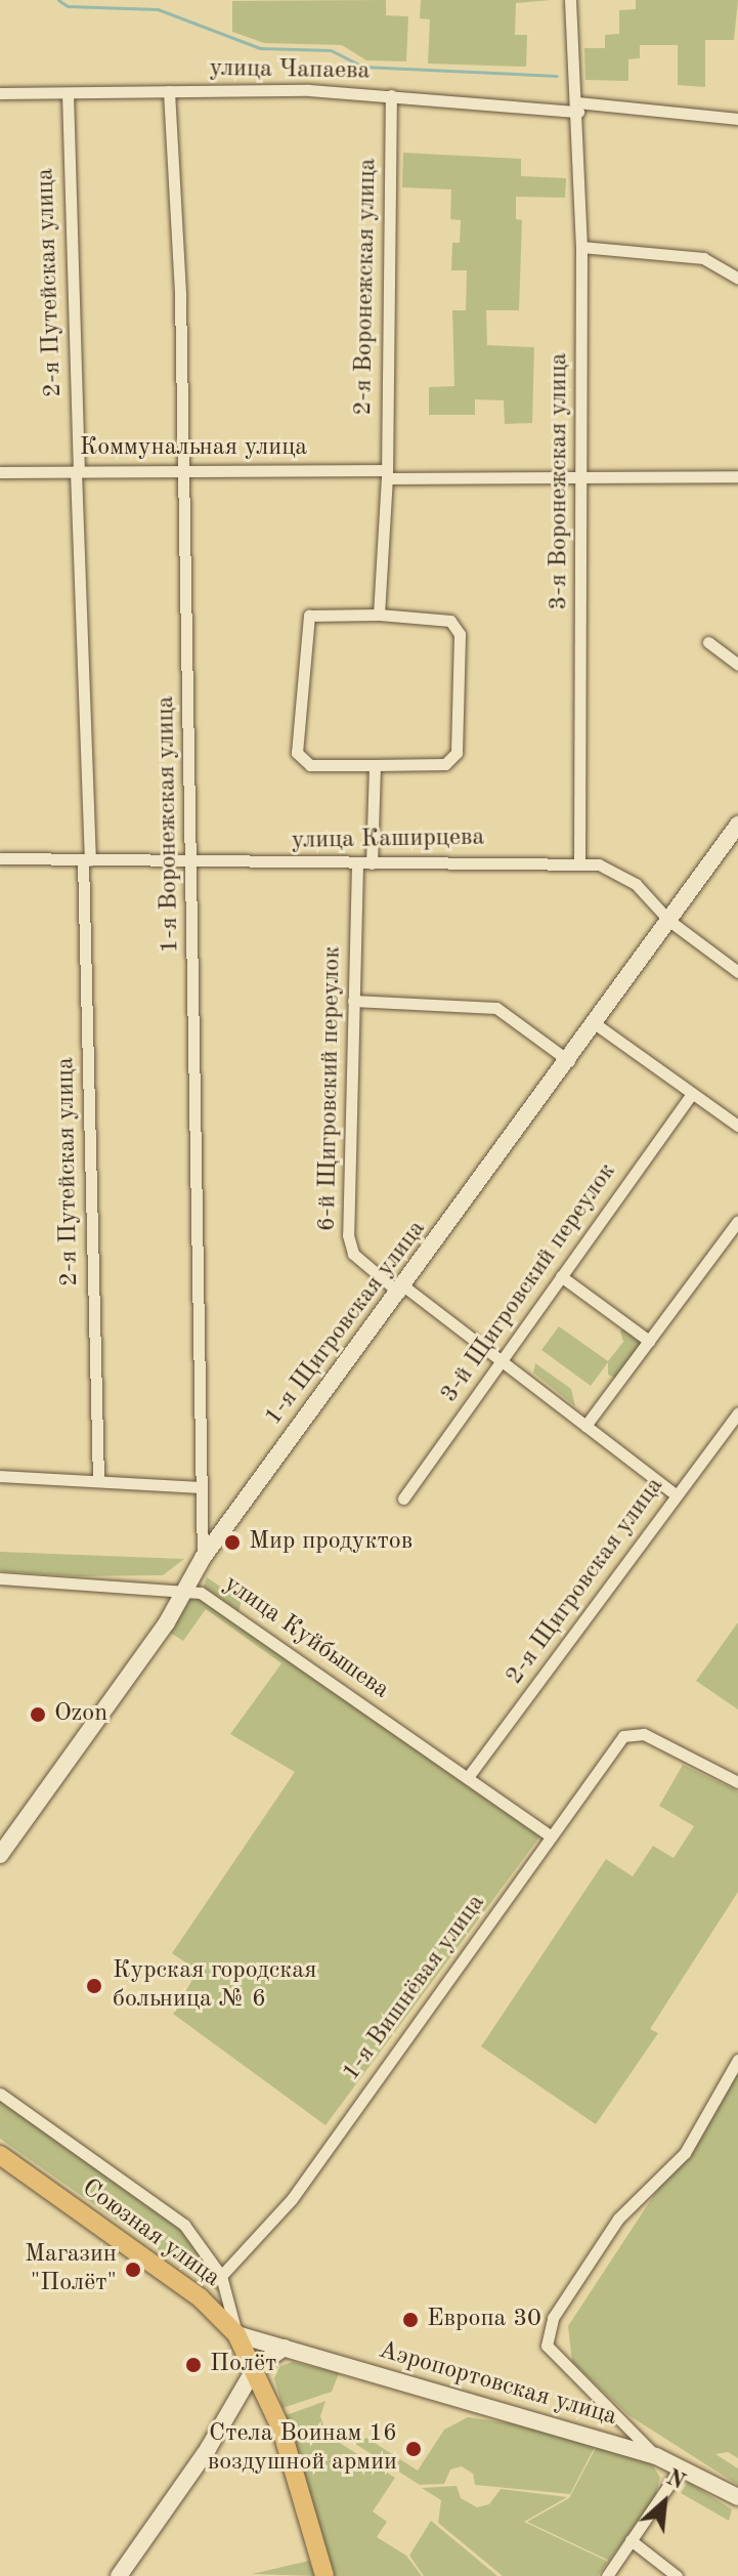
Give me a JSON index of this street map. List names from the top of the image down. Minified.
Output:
{"streets":{"main road":["Союзная улица"],"street":["улица Чапаева","2-я Путейская улица","2-я Воронежская улица","Коммунальная улица","3-я Воронежская улица","1-я Воронежская улица","улица Каширцева","6-й Щигровский переулок","3-й Щигровский переулок","1-я Щигровская улица","2-я Щигровская улица","улица Куйбышева","1-я Вишнёвая улица","Аэропортовская улица"]},"crossings":[["улица Чапаева","2-я Путейская улица"],["улица Чапаева","2-я Воронежская улица"],["улица Чапаева","3-я Воронежская улица"],["улица Чапаева","1-я Воронежская улица"],["2-я Путейская улица","Коммунальная улица"],["2-я Путейская улица","улица Каширцева"],["2-я Воронежская улица","Коммунальная улица"],["Коммунальная улица","3-я Воронежская улица"],["Коммунальная улица","1-я Воронежская улица"],["3-я Воронежская улица","улица Каширцева"],["1-я Воронежская улица","улица Каширцева"],["1-я Воронежская улица","1-я Щигровская улица"],["улица Каширцева","6-й Щигровский переулок"],["улица Каширцева","1-я Щигровская улица"],["6-й Щигровский переулок","3-й Щигровский переулок"],["6-й Щигровский переулок","1-я Щигровская улица"],["6-й Щигровский переулок","2-я Щигровская улица"],["1-я Щигровская улица","улица Куйбышева"],["2-я Щигровская улица","улица Куйбышева"],["улица Куйбышева","1-я Вишнёвая улица"],["Союзная улица","Аэропортовская улица"]],"places":["Мир продуктов","Ozon","Курская городская больница № 6","Магазин \"Полёт\"","Европа 30","Полёт","Стела Воинам 16 воздушной армии"],"north":"top right"}
